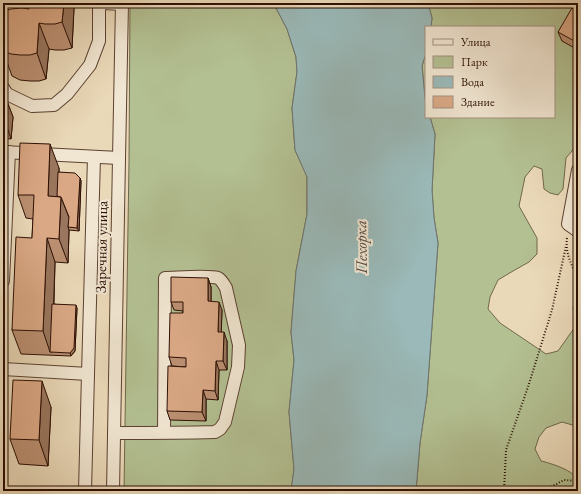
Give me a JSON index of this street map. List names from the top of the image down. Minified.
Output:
{"streets":{"street":["Заречная улица"]},"water":["Пехорка"],"legend":["Улица","Парк","Вода","Здание"]}
